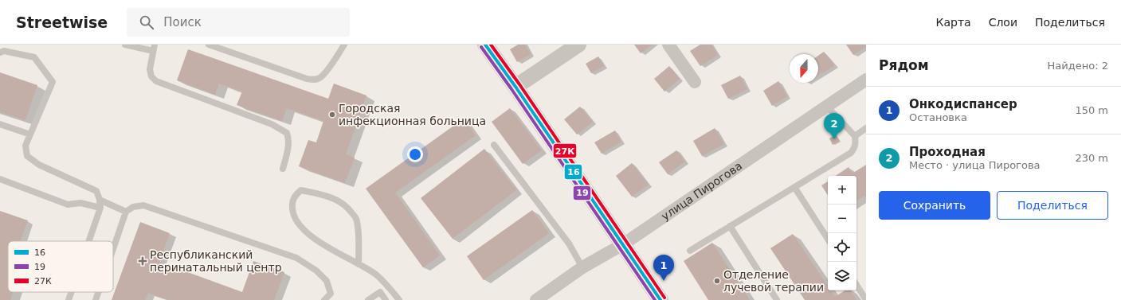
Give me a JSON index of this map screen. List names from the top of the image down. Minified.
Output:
{"streets":{"street":["улица Пирогова"]},"places":{"other":["Городская инфекционная больница","Отделение лучевой терапии"],"health":["Республиканский перинатальный центр"]},"lines":["transit line 16","transit line 27К","transit line 19"],"legend":["16","19","27К"],"north":"bottom","page":{"header":"Streetwise","search":"Поиск","nav":["Карта","Слои","Поделиться"],"heading":["Рядом","Найдено: 2"],"list":[{"mark":"1","name":"Онкодиспансер","note":"Остановка","value":"150 m"},{"mark":"2","name":"Проходная","note":"Место · улица Пирогова","value":"230 m"}],"pins":["2","1"],"map_buttons":["+","−"],"buttons":["Сохранить","Поделиться"]}}
